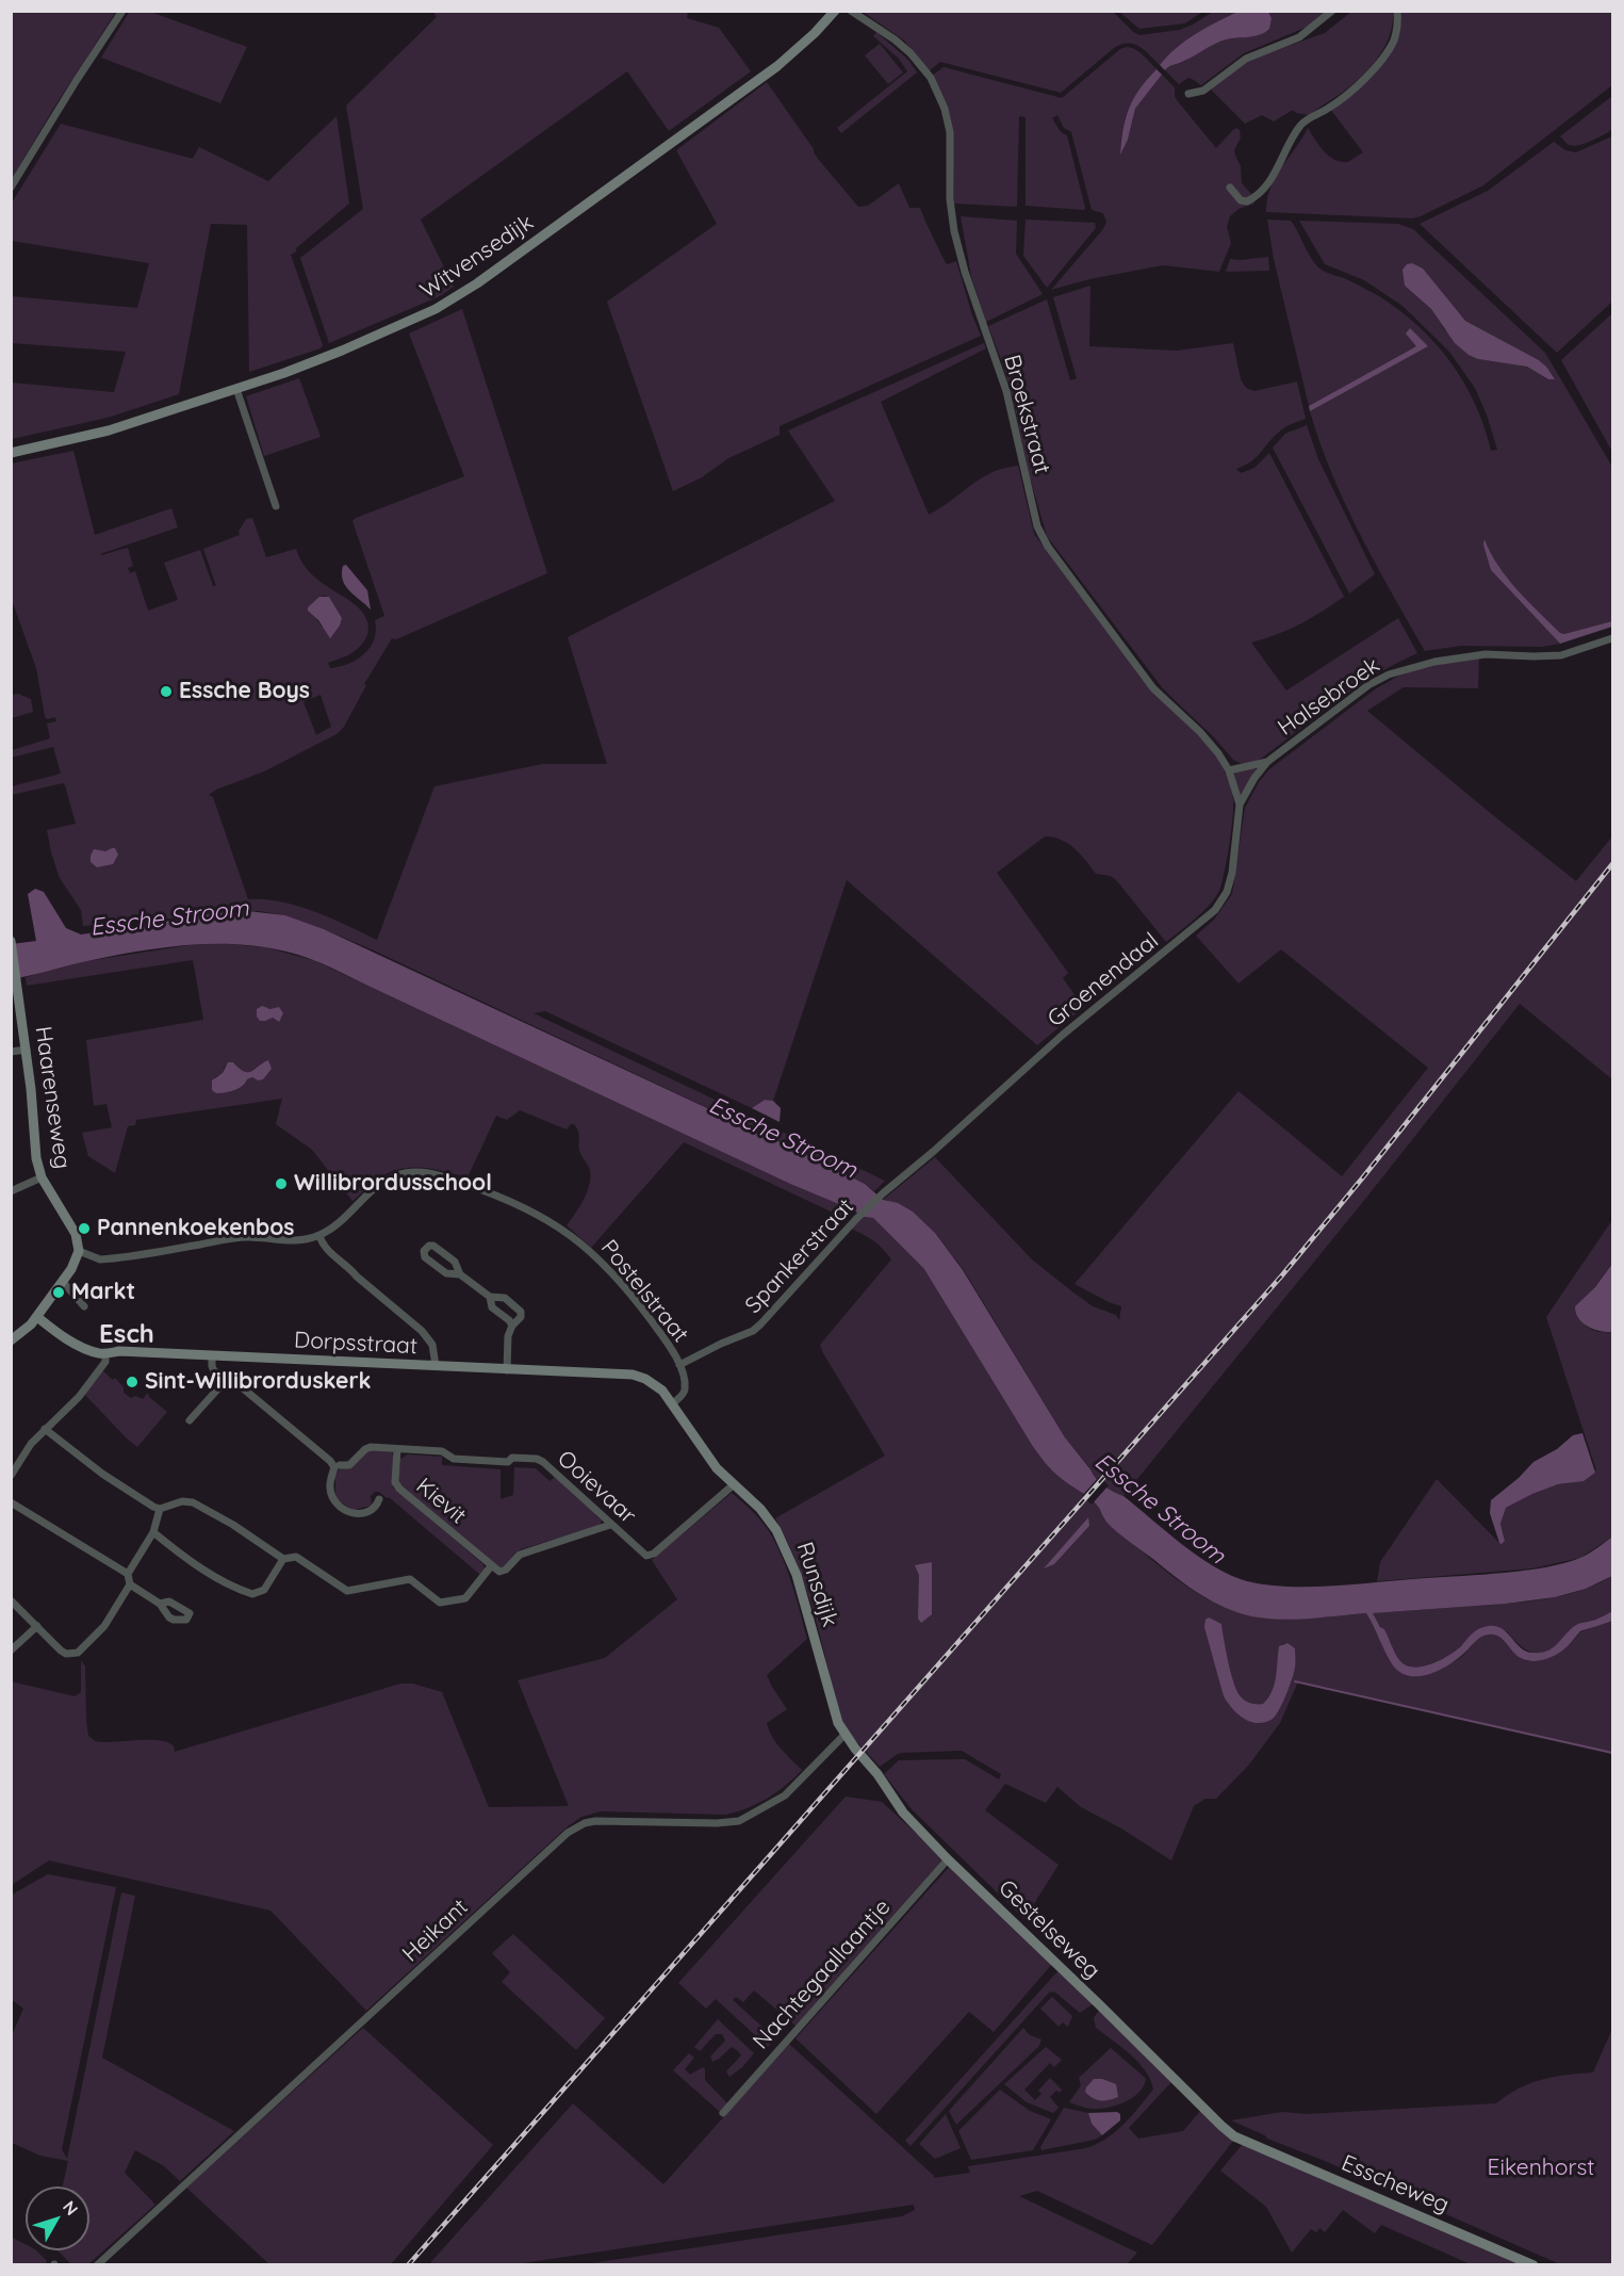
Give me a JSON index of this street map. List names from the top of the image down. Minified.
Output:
{"streets":{"street":["Witvensedijk","Broekstraat","Halsebroek","Groenendaal","Haarenseweg","Spankerstraat","Postelstraat","Dorpsstraat","Ooievaar","Kievit","Runsdijk","Gestelseweg","Heikant","Nachtegaallaantje","Esscheweg"]},"crossings":[["Broekstraat","Halsebroek"],["Broekstraat","Groenendaal"],["Halsebroek","Groenendaal"],["Groenendaal","Spankerstraat"],["Haarenseweg","Postelstraat"],["Spankerstraat","Postelstraat"],["Postelstraat","Dorpsstraat"],["Postelstraat","Runsdijk"],["Dorpsstraat","Runsdijk"],["Ooievaar","Kievit"],["Ooievaar","Runsdijk"],["Runsdijk","Gestelseweg"],["Runsdijk","Heikant"],["Gestelseweg","Heikant"],["Gestelseweg","Nachtegaallaantje"],["Gestelseweg","Esscheweg"]],"districts":["Esch"],"water":["Essche Stroom"],"parks":["Eikenhorst"],"places":["Essche Boys","Willibrordusschool","Pannenkoekenbos","Markt","Sint-Willibrorduskerk"],"north":"top right"}
